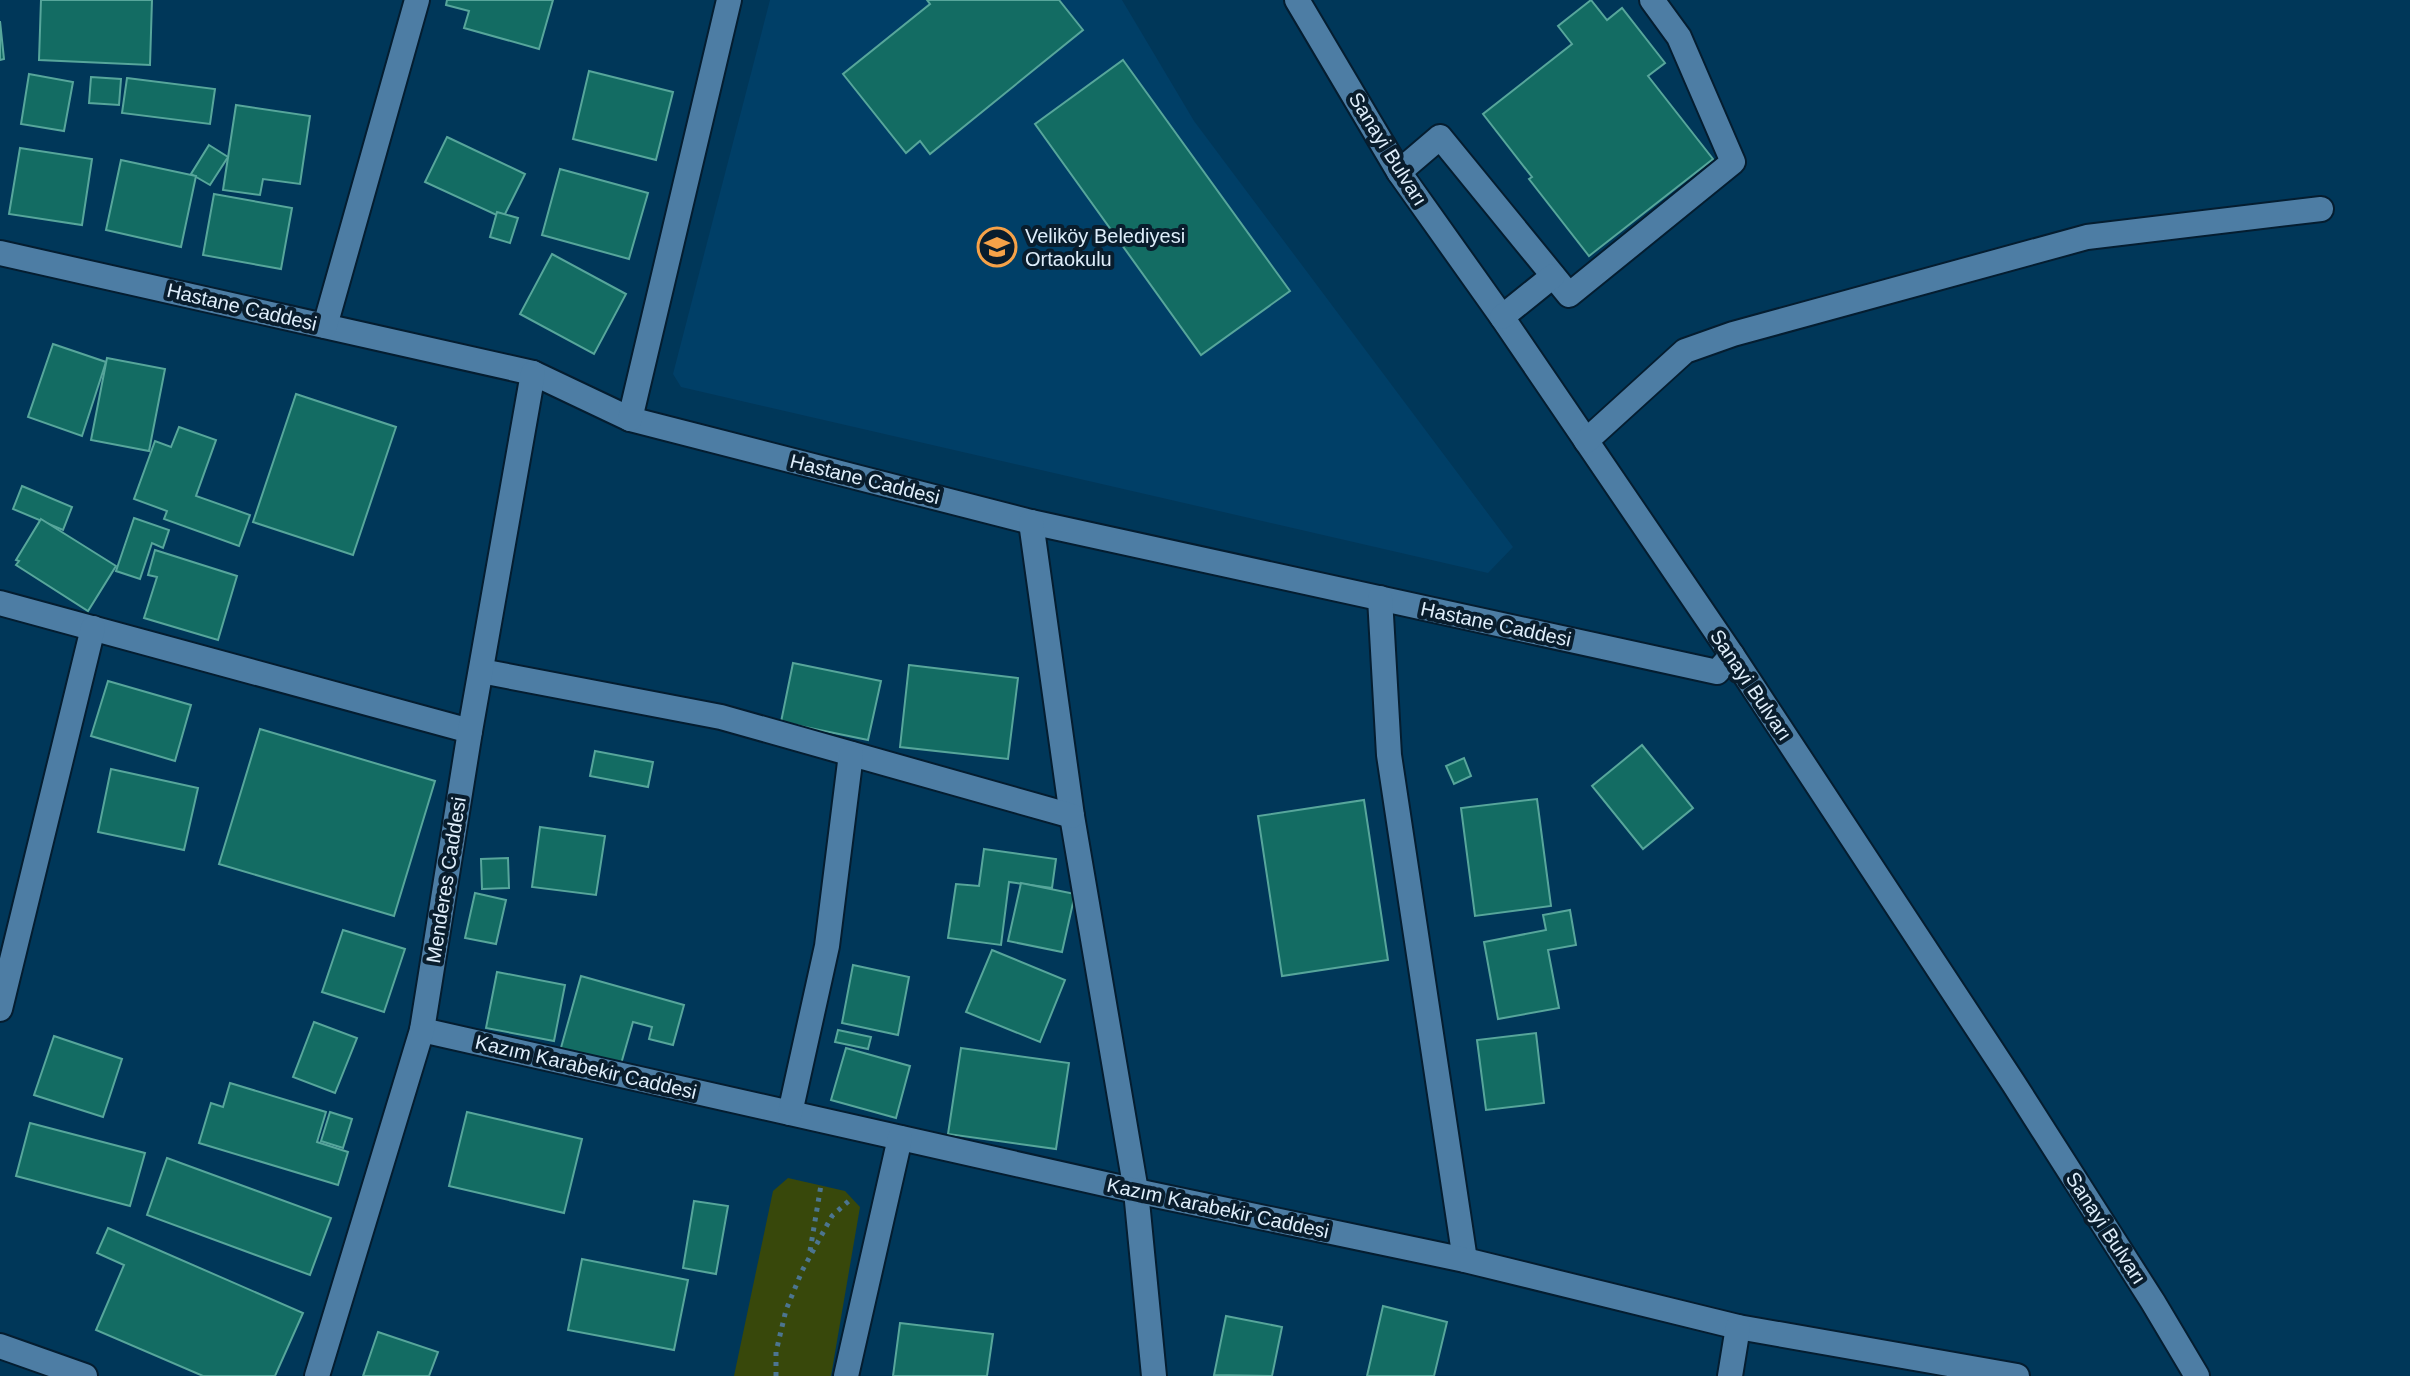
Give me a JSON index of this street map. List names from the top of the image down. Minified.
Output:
{"streets":{"street":["Sanayi Bulvarı","Hastane Caddesi","Menderes Caddesi","Kazım Karabekir Caddesi"]},"crossings":[["Sanayi Bulvarı","Hastane Caddesi"],["Hastane Caddesi","Menderes Caddesi"],["Menderes Caddesi","Kazım Karabekir Caddesi"]],"places":{"school or university":["Veliköy Belediyesi Ortaokulu"]}}
